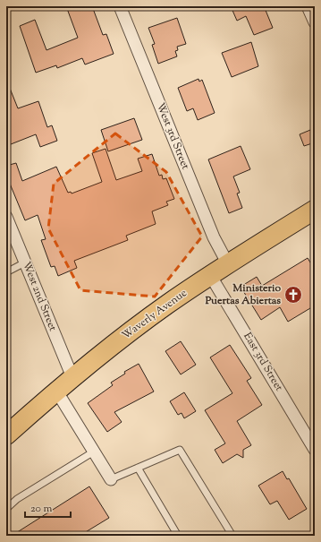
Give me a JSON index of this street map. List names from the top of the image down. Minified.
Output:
{"streets":{"main road":["Waverly Avenue"],"street":["West 3rd Street","West 2nd Street","East 3rd Street"]},"crossings":[["West 3rd Street","Waverly Avenue"],["West 2nd Street","Waverly Avenue"],["Waverly Avenue","East 3rd Street"]],"places":{"church":["Ministerio Puertas Abiertas"]},"scale_bar":"20 m"}
